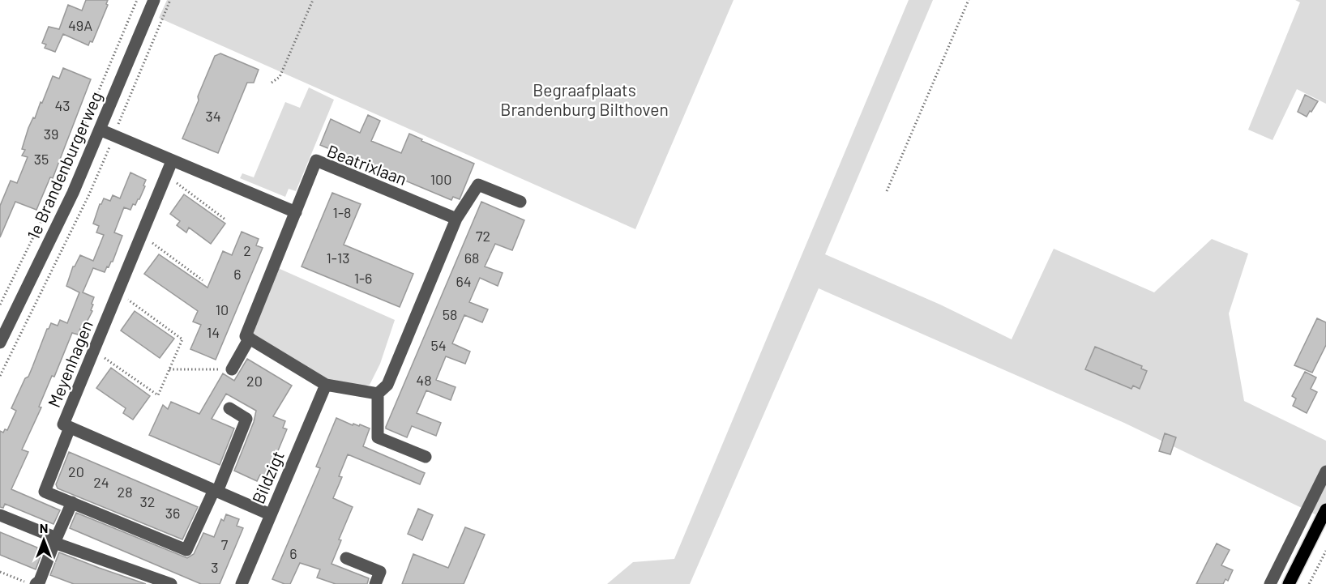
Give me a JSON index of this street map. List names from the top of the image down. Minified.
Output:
{"streets":{"street":["Beatrixlaan","1e Brandenburgerweg","Meyenhagen","Bildzigt"]},"crossings":[["Meyenhagen","Bildzigt"]],"parks":["Begraafplaats Brandenburg Bilthoven"],"house_numbers":["49A","43","34","39","35","100","1-8","72","2","1-13","68","6","1-6","64","10","58","14","54","48","20","20","24","28","32","36","7","6","3"],"north":"top"}
